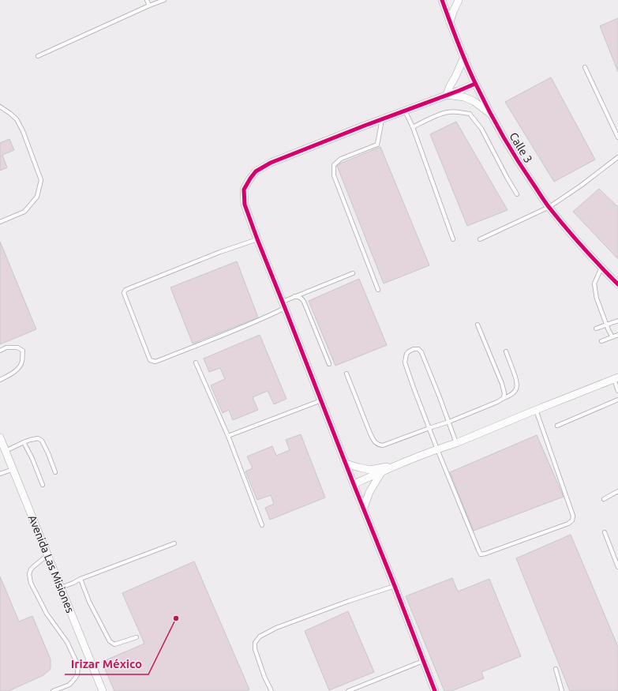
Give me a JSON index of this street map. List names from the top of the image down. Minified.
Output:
{"streets":{"street":["Calle 3","Avenida Las Misiones"]},"places":["Irizar México"]}
